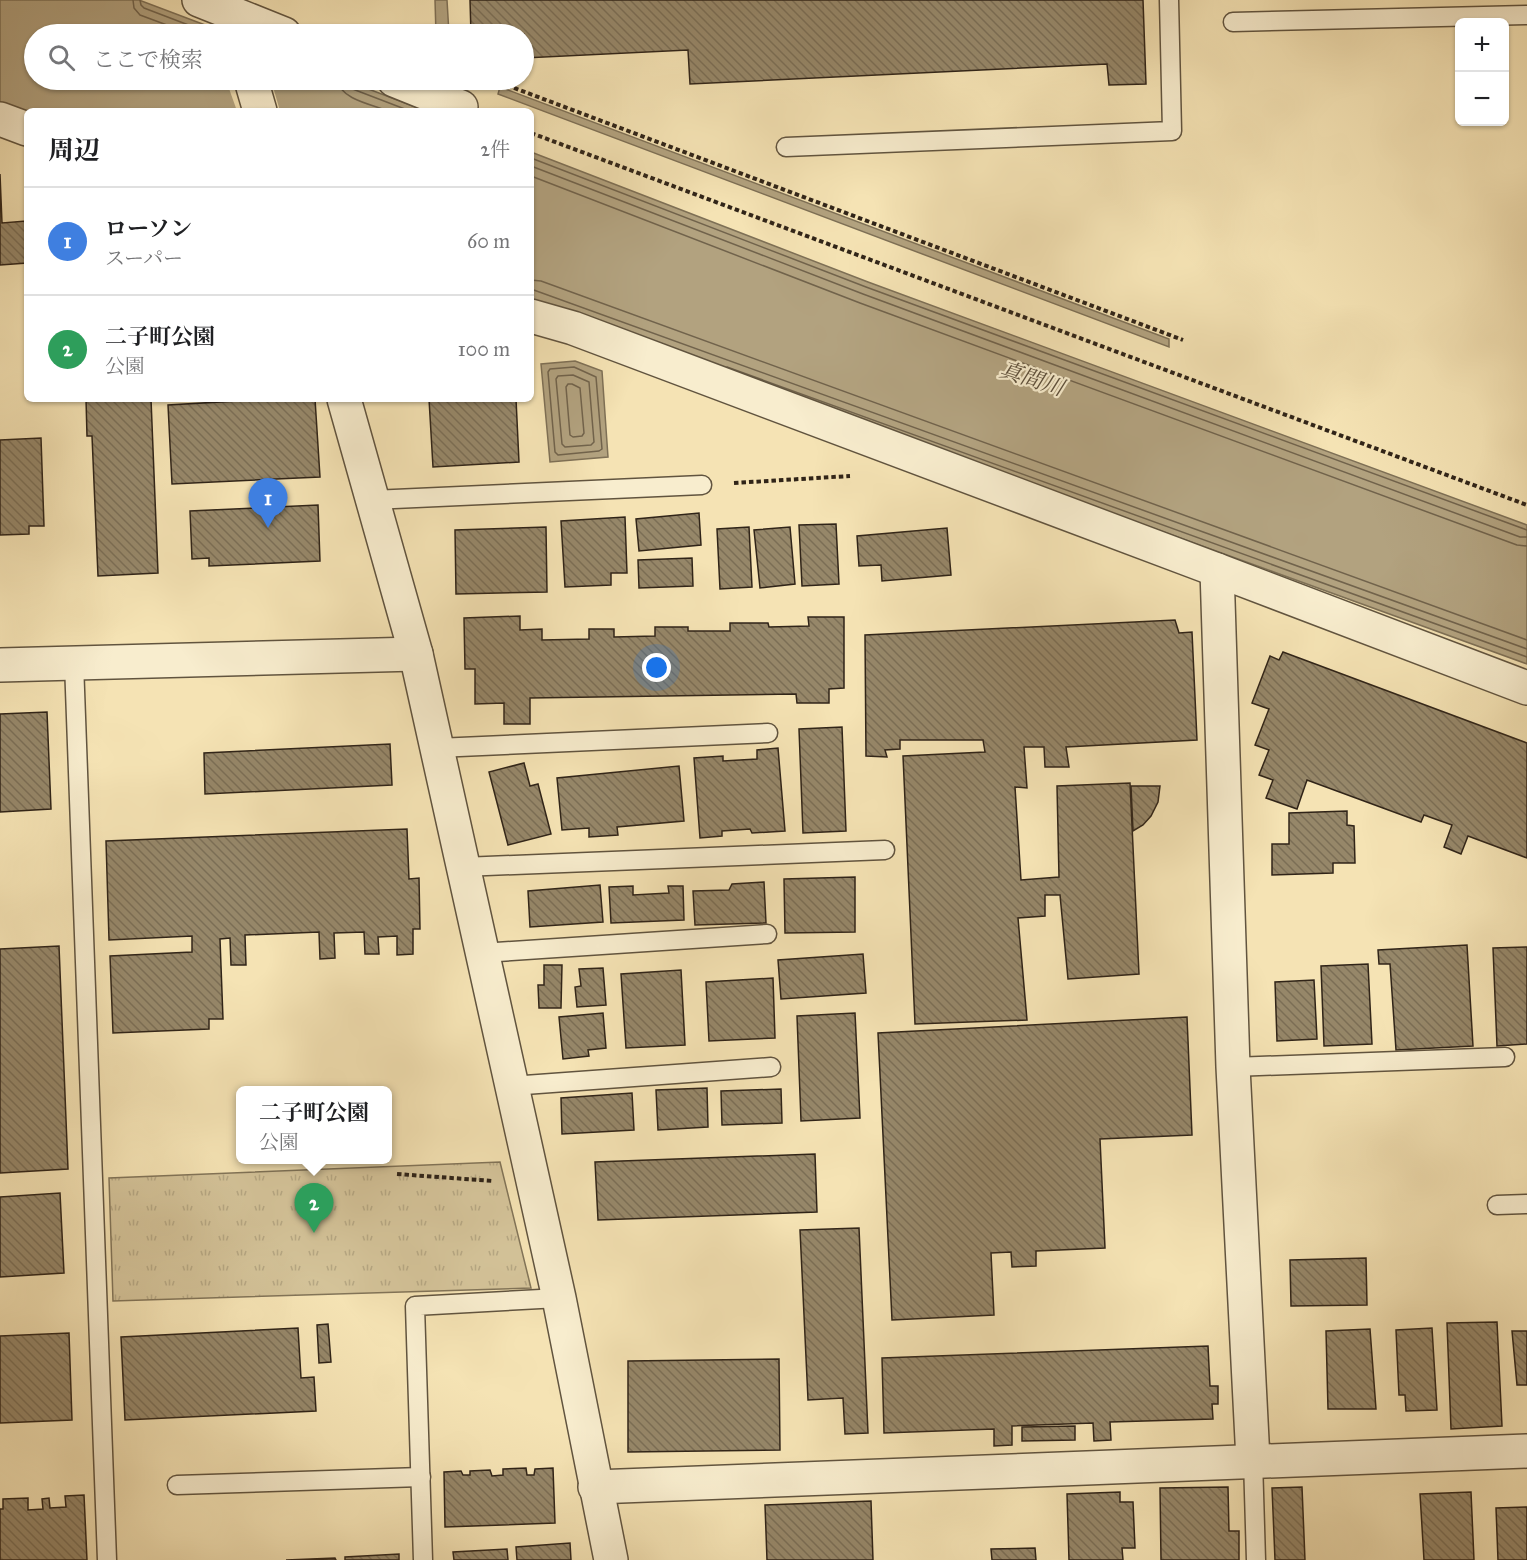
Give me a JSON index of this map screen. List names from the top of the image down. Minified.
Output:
{"water":["真間川"],"page":{"map_buttons":["+","−"],"search":"ここで検索","heading":["周辺","2件"],"list":[{"mark":"1","name":"ローソン","note":"スーパー","value":"60 m"},{"mark":"2","name":"二子町公園","note":"公園","value":"100 m"}],"pins":["1","2"],"popup":["二子町公園","公園"]}}
